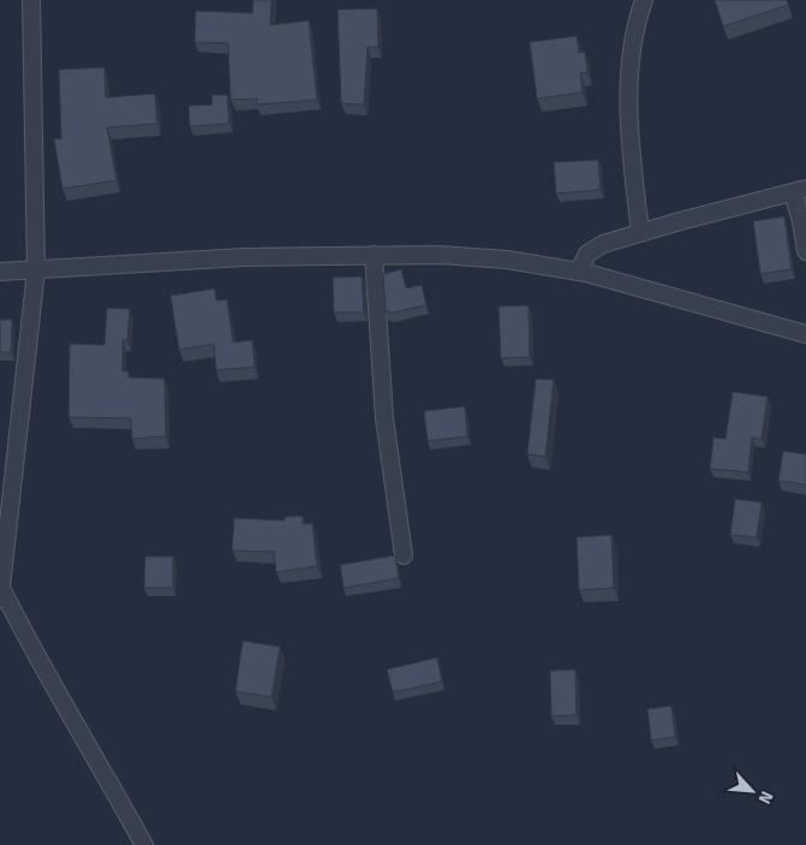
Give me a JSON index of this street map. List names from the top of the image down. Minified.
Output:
{"north":"bottom right"}
